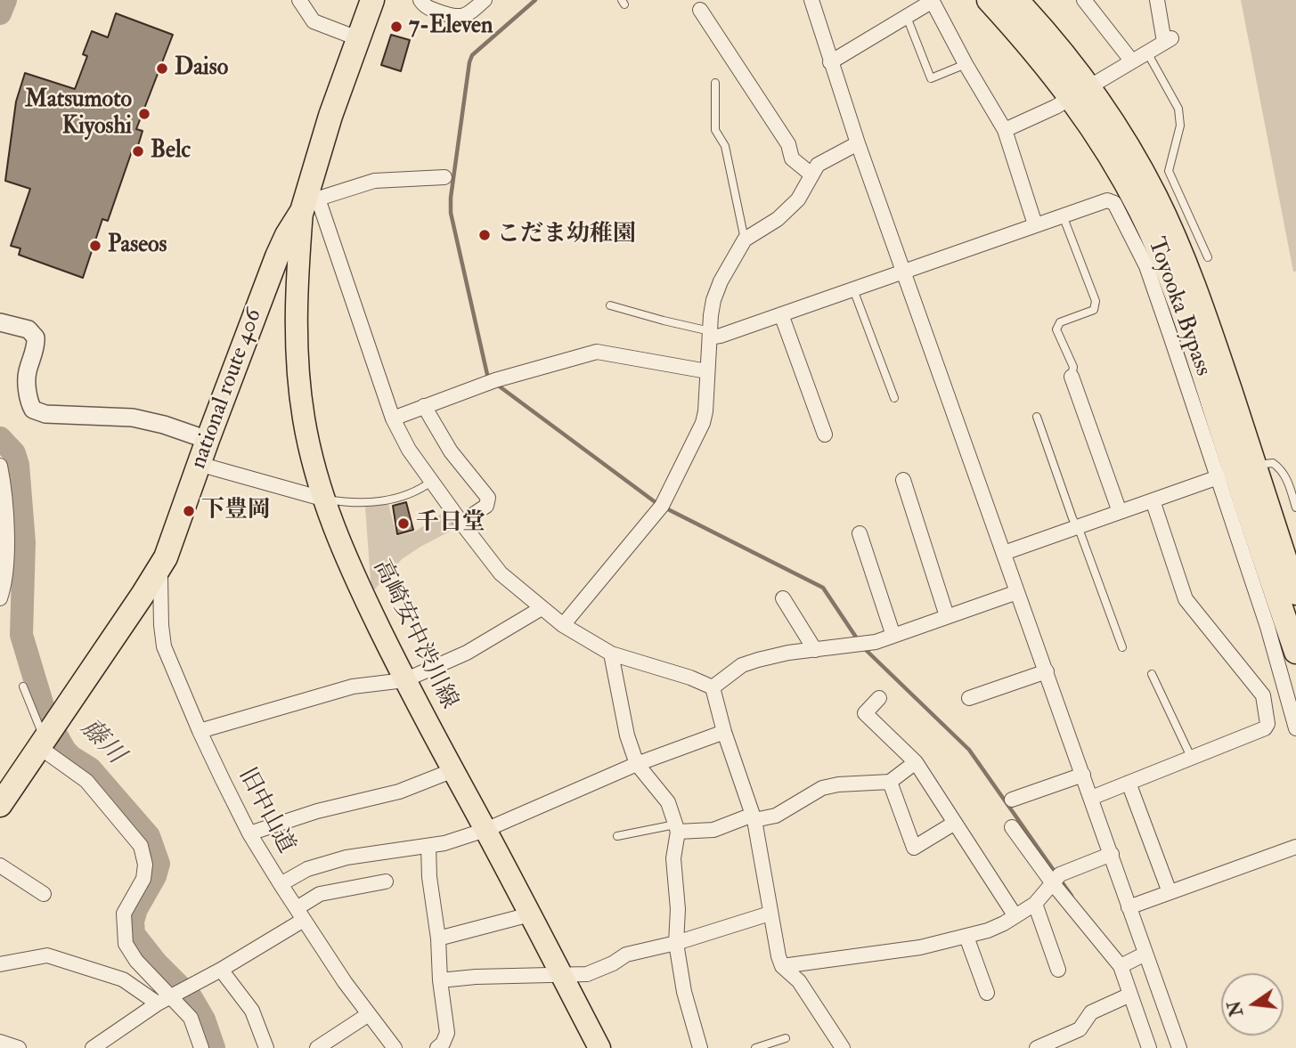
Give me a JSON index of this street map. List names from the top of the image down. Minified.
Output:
{"streets":{"highway":["Toyooka Bypass","national route 406"],"main road":["高崎安中渋川線"],"street":["旧中山道"]},"crossings":[["national route 406","高崎安中渋川線"],["national route 406","旧中山道"]],"water":["藤川"],"places":["7-Eleven","Daiso","Matsumoto Kiyoshi","Belc","こだま幼稚園","Paseos","下豊岡","千日堂"],"north":"left"}
